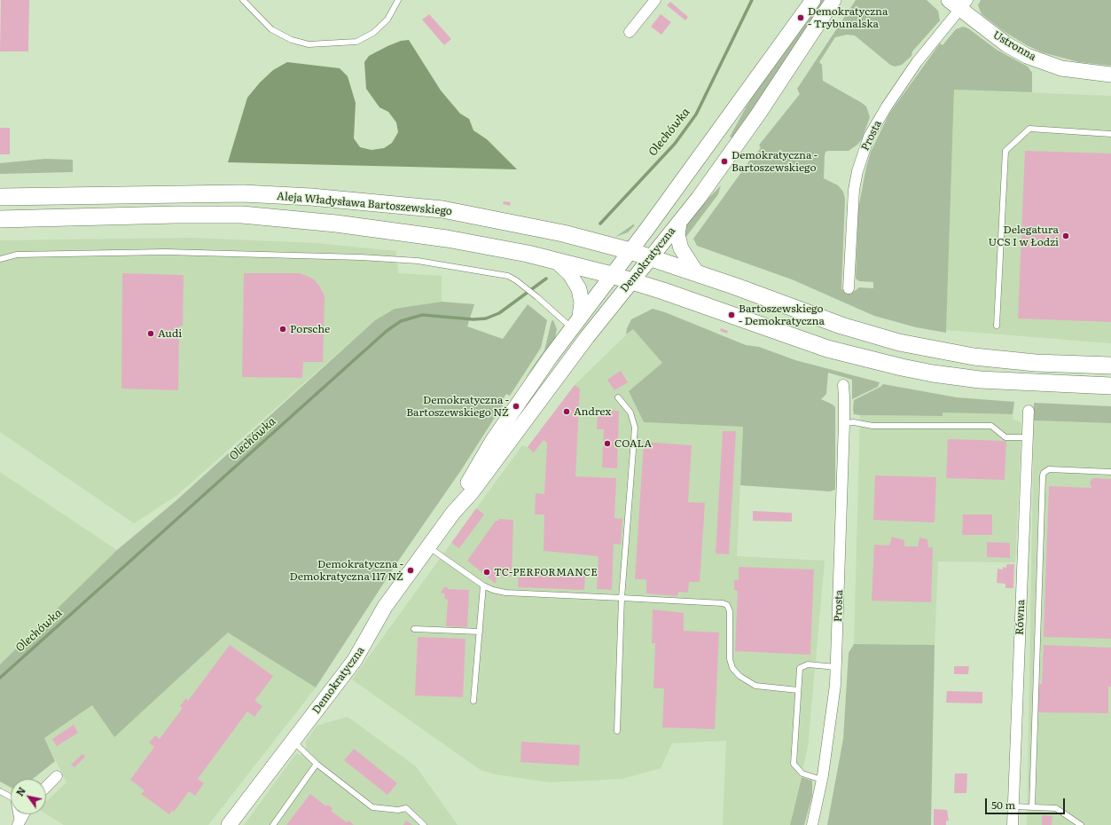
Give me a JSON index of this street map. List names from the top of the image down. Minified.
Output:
{"streets":{"main road":["Aleja Władysława Bartoszewskiego"],"street":["Ustronna","Prosta","Demokratyczna","Równa"]},"crossings":[["Ustronna","Prosta"],["Aleja Władysława Bartoszewskiego","Demokratyczna"]],"water":["Olechówka"],"places":["Demokratyczna - Trybunalska","Demokratyczna - Bartoszewskiego","Delegatura UCS I w Łodzi","Bartoszewskiego - Demokratyczna","Porsche","Audi","Demokratyczna - Bartoszewskiego NŻ","Andrex","COALA","Demokratyczna - Demokratyczna 117 NŻ","TC-PERFORMANCE"],"scale_bar":"50 m","north":"top left"}
